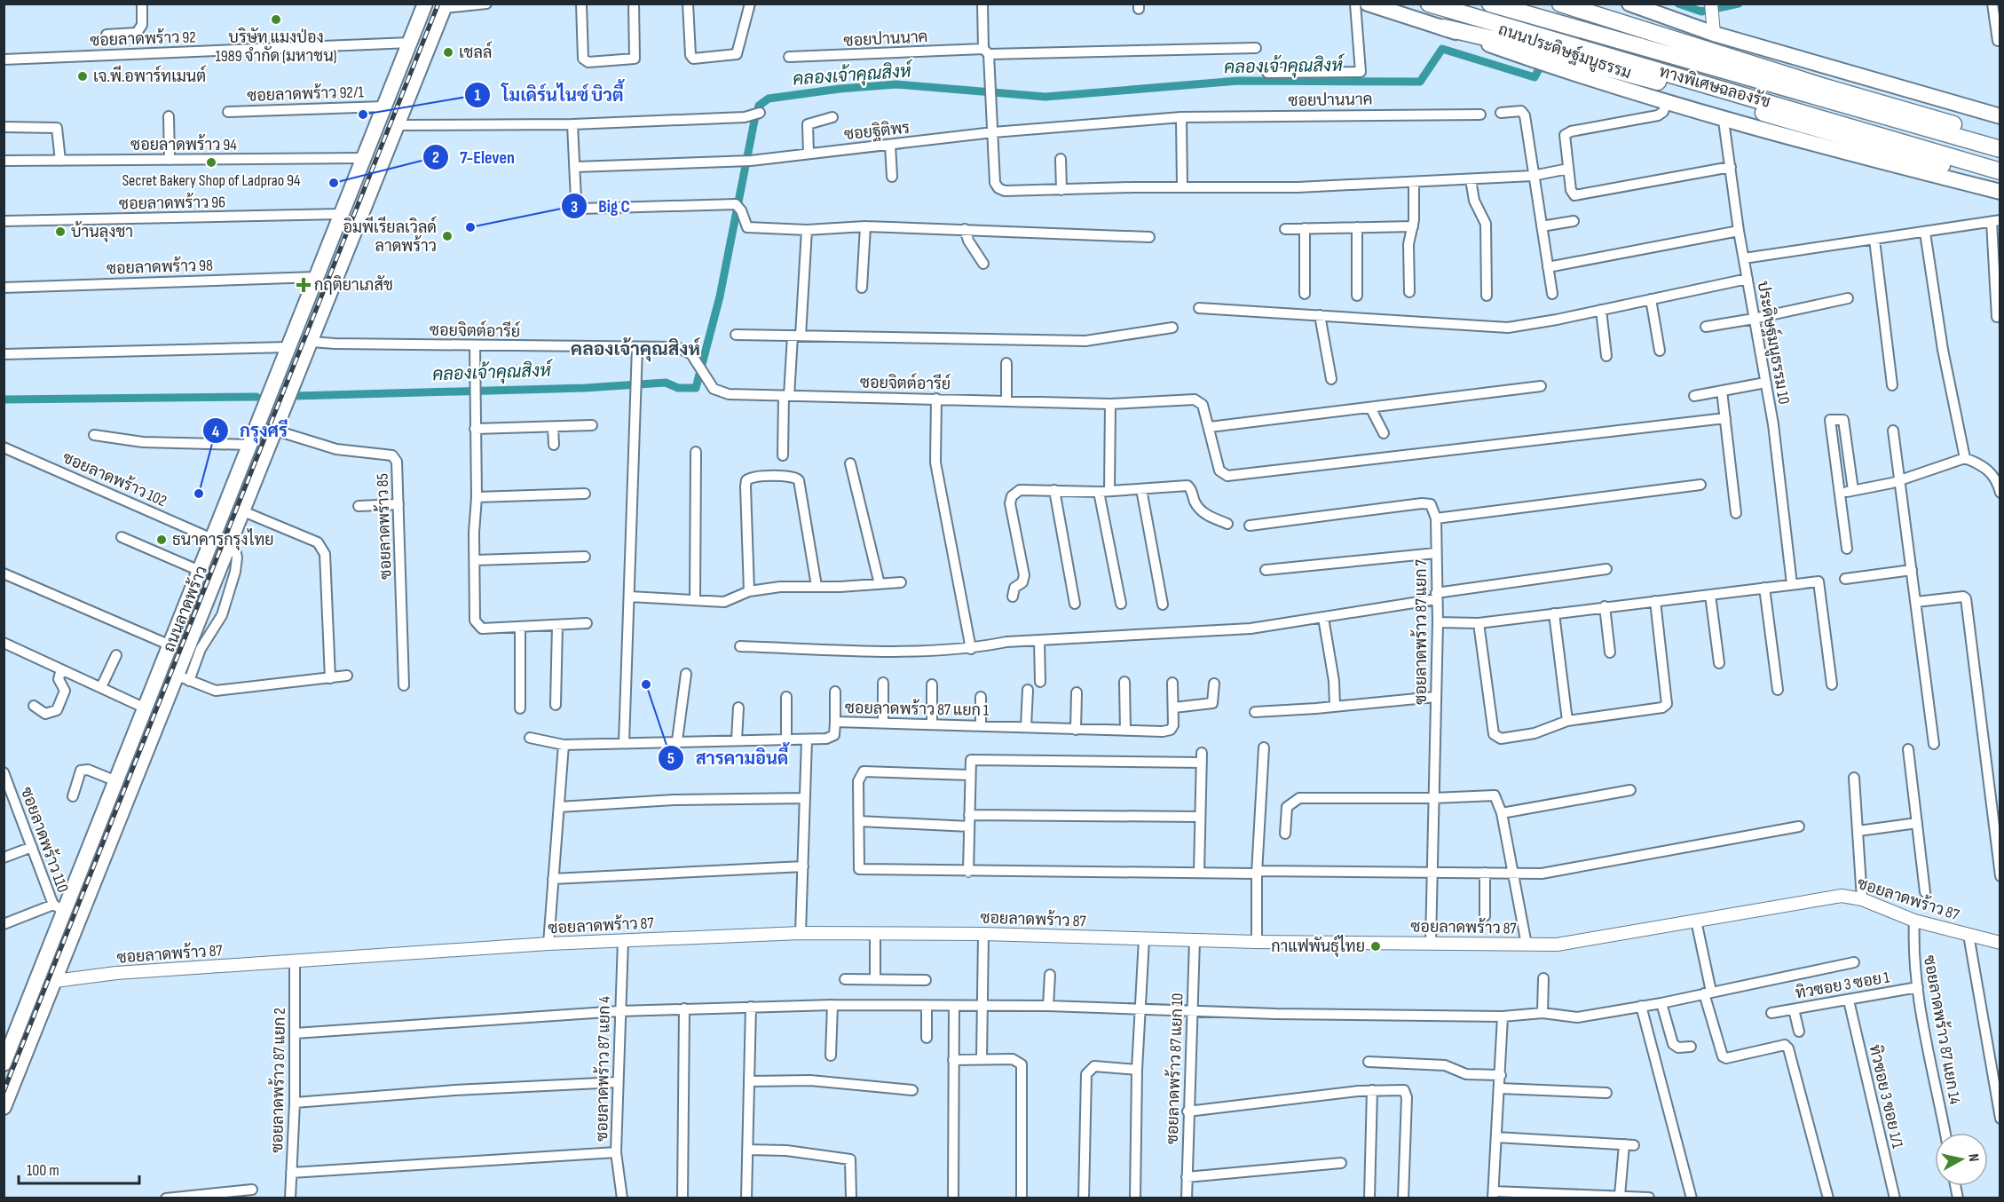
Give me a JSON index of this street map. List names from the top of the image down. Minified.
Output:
{"streets":{"highway":["ทางพิเศษฉลองรัช"],"main road":["ถนนประดิษฐ์มนูธรรม","ถนนลาดพร้าว"],"street":["ซอยลาดพร้าว 92","ซอยปานนาค","ซอยลาดพร้าว 92/1","ซอยฐิติพร","ซอยลาดพร้าว 94","ซอยลาดพร้าว 96","ซอยลาดพร้าว 98","ซอยจิตต์อารีย์","ประดิษฐ์มนูธรรม 10","ซอยลาดพร้าว 102","ซอยลาดพร้าว 85","ซอยลาดพร้าว 87 แยก 7","ซอยลาดพร้าว 87 แยก 1","ซอยลาดพร้าว 110","ซอยลาดพร้าว 87","ทิวซอย 3 ซอย 1","ซอยลาดพร้าว 87 แยก 14","ซอยลาดพร้าว 87 แยก 4","ซอยลาดพร้าว 87 แยก 10","ซอยลาดพร้าว 87 แยก 2","ทิวซอย 3 ซอย 1/1"]},"crossings":[["ซอยลาดพร้าว 92","ถนนลาดพร้าว"],["ซอยปานนาค","ซอยฐิติพร"],["ถนนประดิษฐ์มนูธรรม","ประดิษฐ์มนูธรรม 10"],["ซอยลาดพร้าว 92/1","ถนนลาดพร้าว"],["ซอยลาดพร้าว 94","ถนนลาดพร้าว"],["ซอยลาดพร้าว 96","ถนนลาดพร้าว"],["ซอยลาดพร้าว 98","ถนนลาดพร้าว"],["ซอยจิตต์อารีย์","ถนนลาดพร้าว"],["ซอยลาดพร้าว 102","ถนนลาดพร้าว"],["ซอยลาดพร้าว 85","ถนนลาดพร้าว"],["ถนนลาดพร้าว","ซอยลาดพร้าว 110"],["ถนนลาดพร้าว","ซอยลาดพร้าว 87"],["ซอยลาดพร้าว 87 แยก 7","ซอยลาดพร้าว 87"],["ซอยลาดพร้าว 87","ซอยลาดพร้าว 87 แยก 14"],["ซอยลาดพร้าว 87","ซอยลาดพร้าว 87 แยก 4"],["ซอยลาดพร้าว 87","ซอยลาดพร้าว 87 แยก 10"],["ซอยลาดพร้าว 87","ซอยลาดพร้าว 87 แยก 2"],["ทิวซอย 3 ซอย 1","ซอยลาดพร้าว 87 แยก 14"],["ทิวซอย 3 ซอย 1","ทิวซอย 3 ซอย 1/1"]],"districts":["คลองเจ้าคุณสิงห์"],"water":["คลองเจ้าคุณสิงห์"],"places":{"other":["บริษัท แมงป่อง 1989 จำกัด (มหาชน)","เชลล์","เจ.พี.อพาร์ทเมนต์","โมเดิร์นไนซ์ บิวตี้","Secret Bakery Shop of Ladprao 94","7-Eleven","Big C","บ้านลุงชา","อิมพีเรียลเวิลด์ ลาดพร้าว","กรุงศรี","ธนาคารกรุงไทย","สารคามอินดี้","กาแฟพันธ์ุไทย"],"health":["กฤติยาเภสัช"]},"scale_bar":"100 m","north":"right"}
